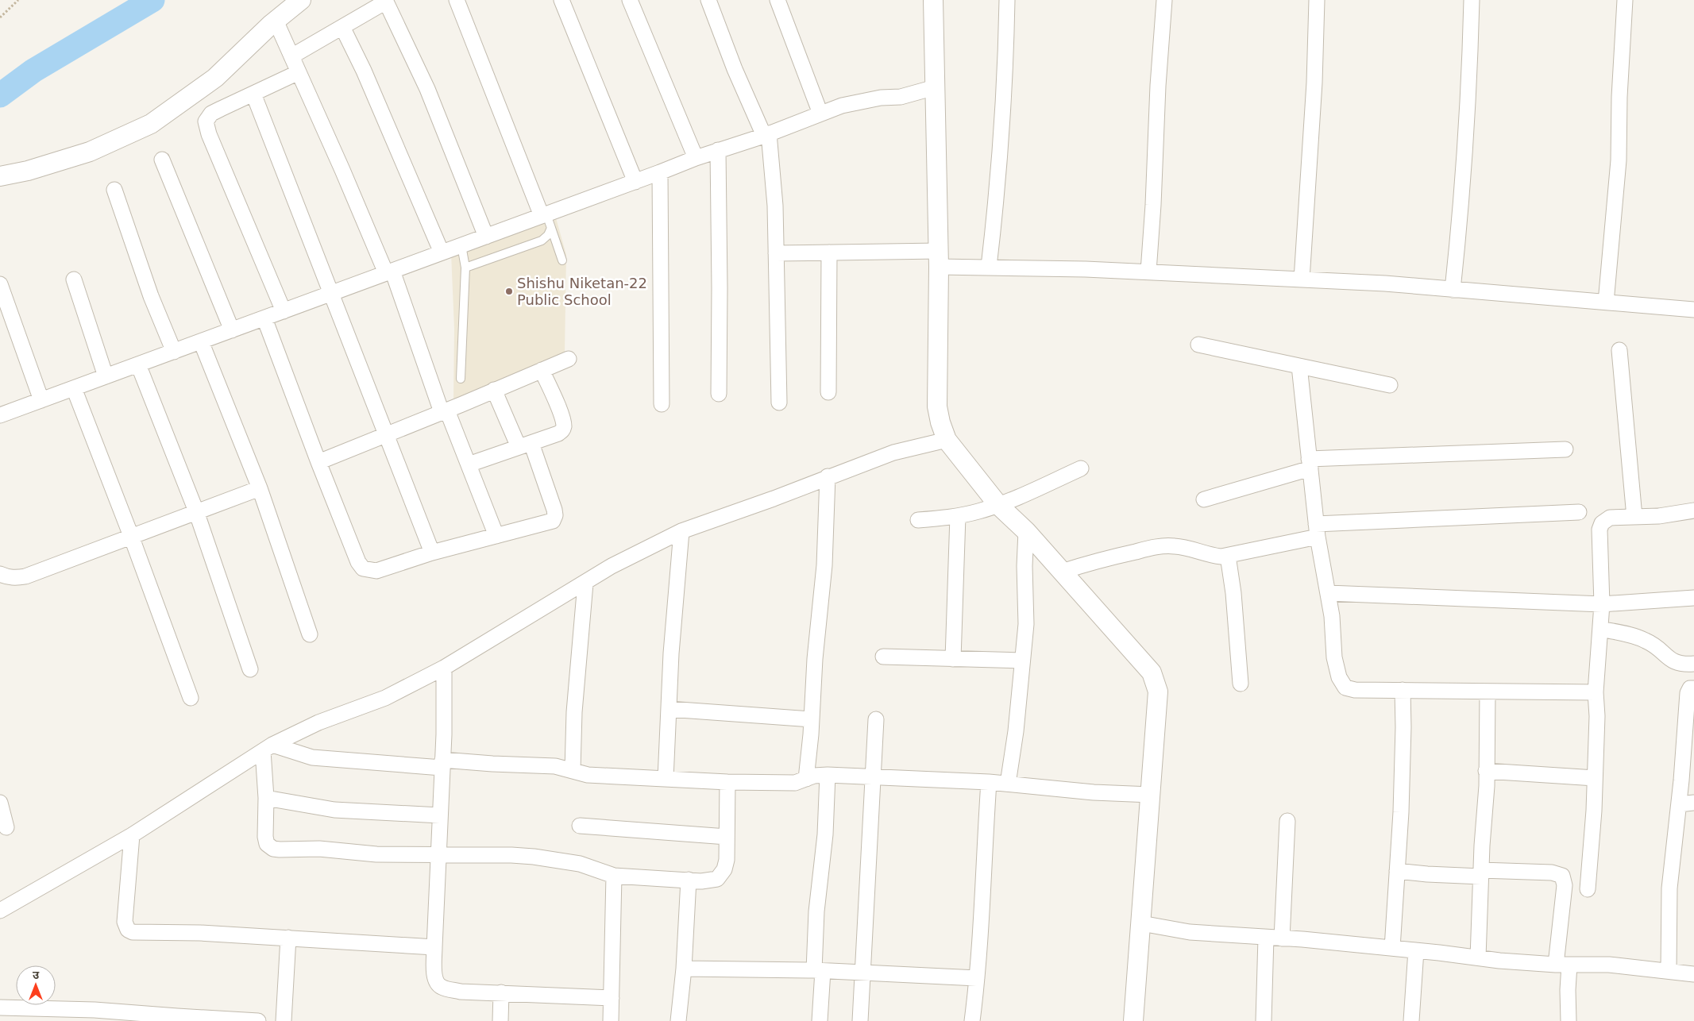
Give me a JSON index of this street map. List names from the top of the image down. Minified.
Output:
{"places":["Shishu Niketan-22 Public School"],"north":"top"}
